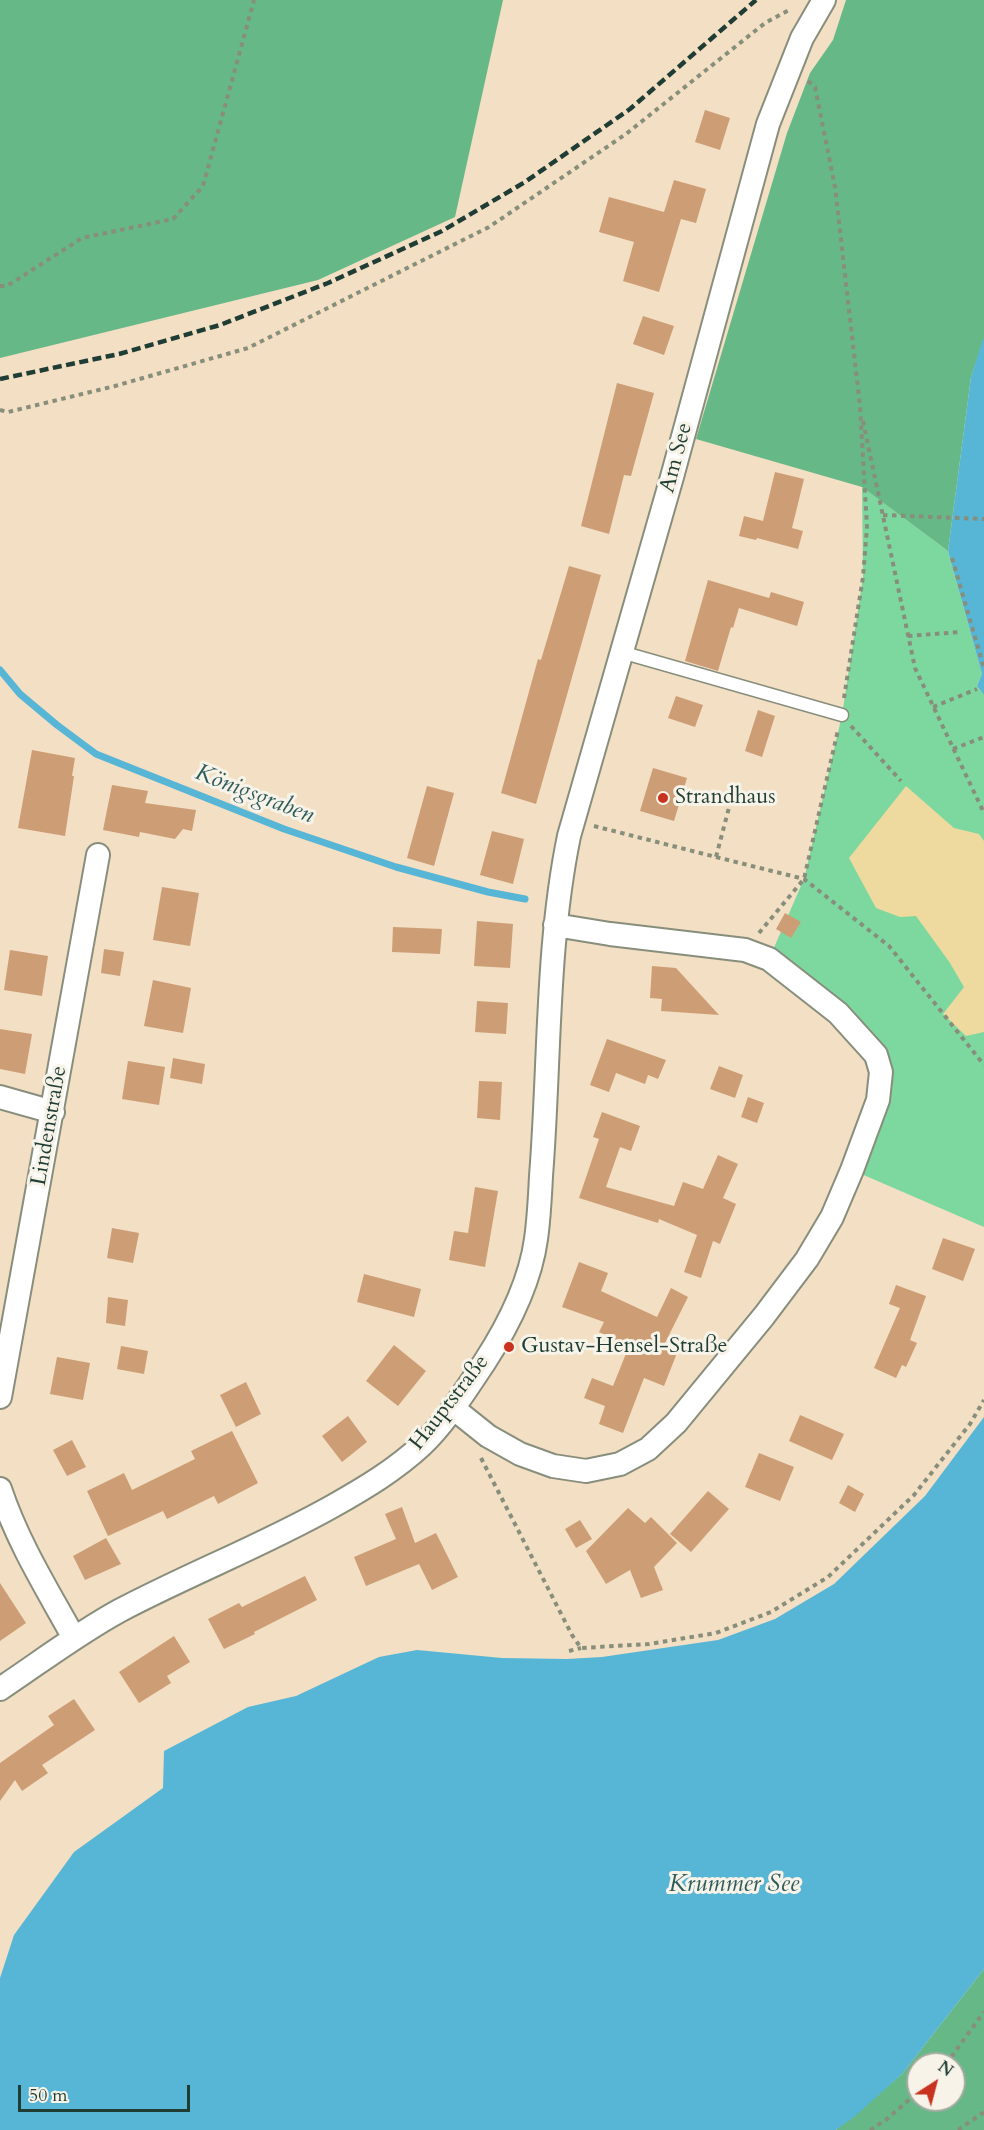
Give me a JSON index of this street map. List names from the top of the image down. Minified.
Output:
{"streets":{"street":["Am See","Lindenstraße","Hauptstraße"]},"crossings":[["Am See","Hauptstraße"]],"water":["Königsgraben","Krummer See"],"places":["Strandhaus","Gustav-Hensel-Straße"],"scale_bar":"50 m","north":"top right"}
